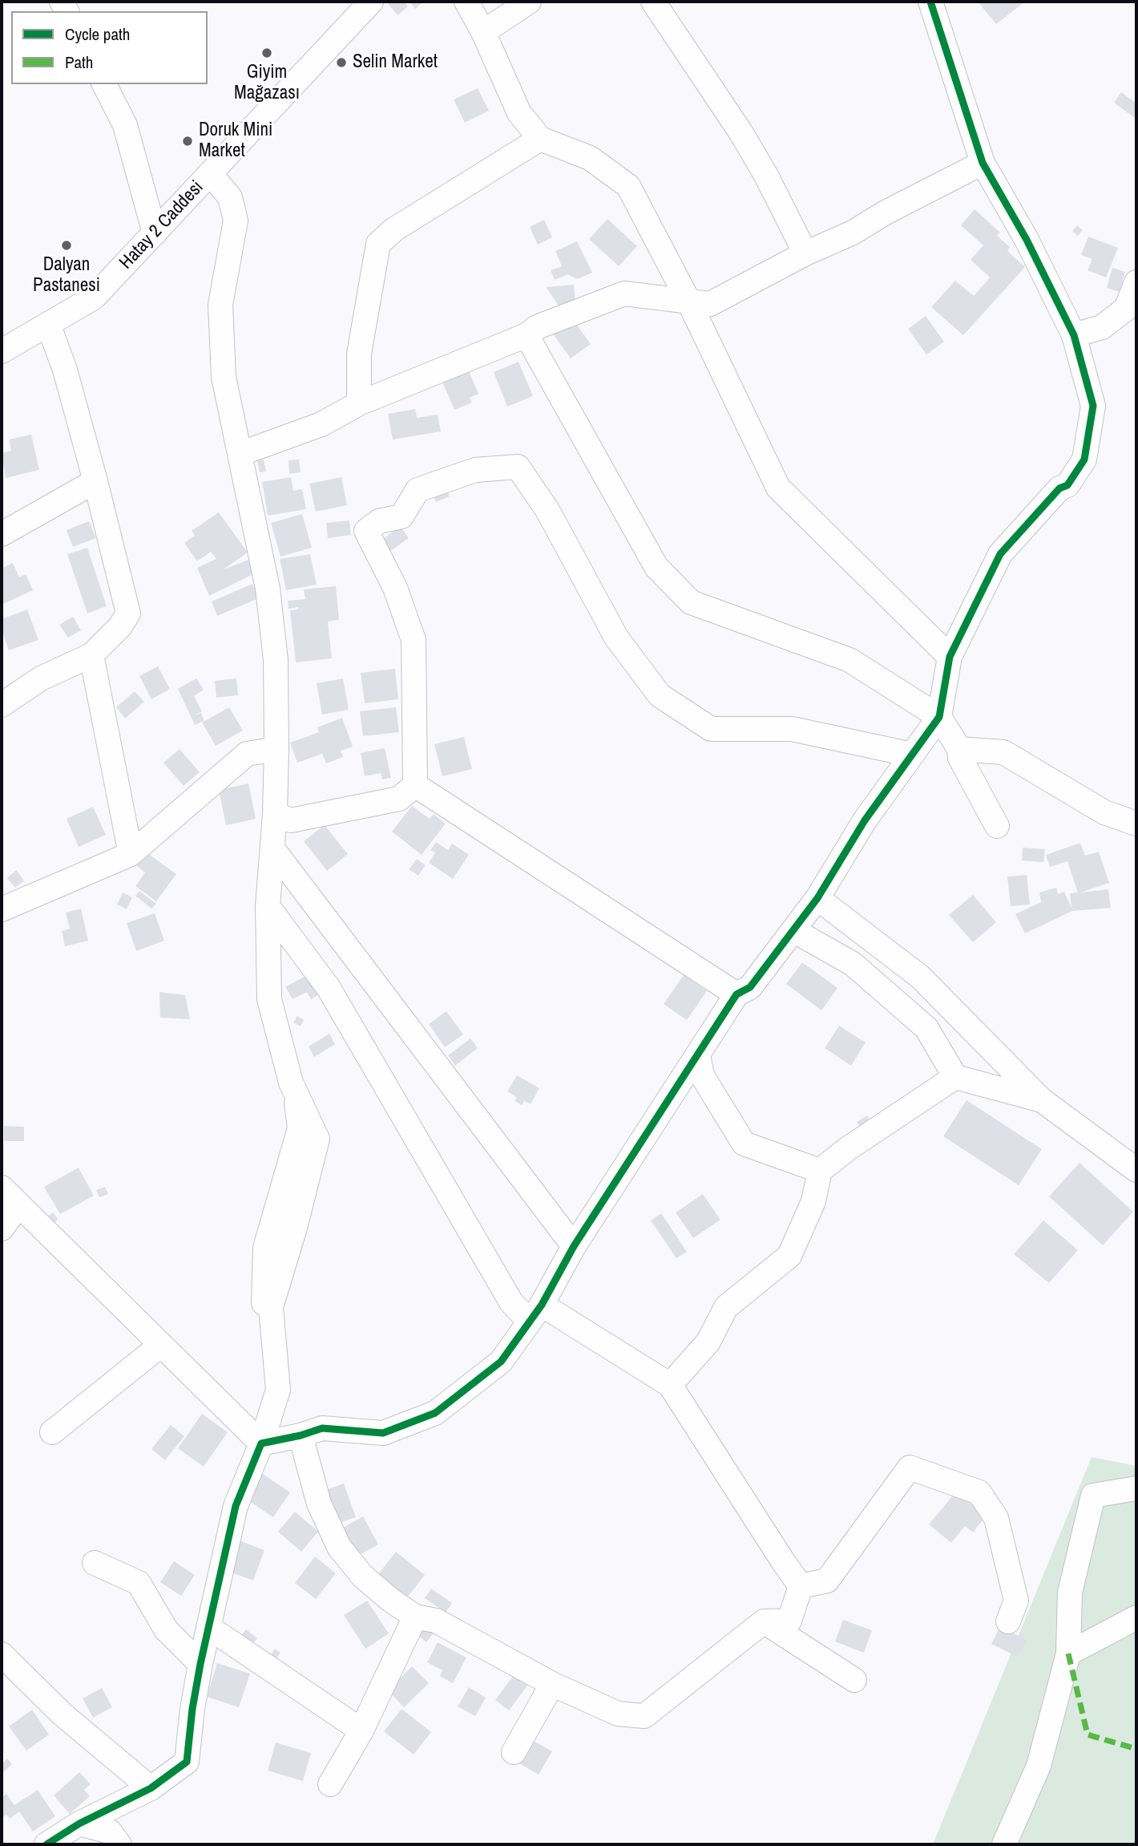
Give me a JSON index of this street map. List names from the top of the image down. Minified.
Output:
{"streets":{"street":["Hatay 2 Caddesi"]},"places":["Giyim Mağazası","Selin Market","Doruk Mini Market","Dalyan Pastanesi"],"legend":["Cycle path","Path"]}
